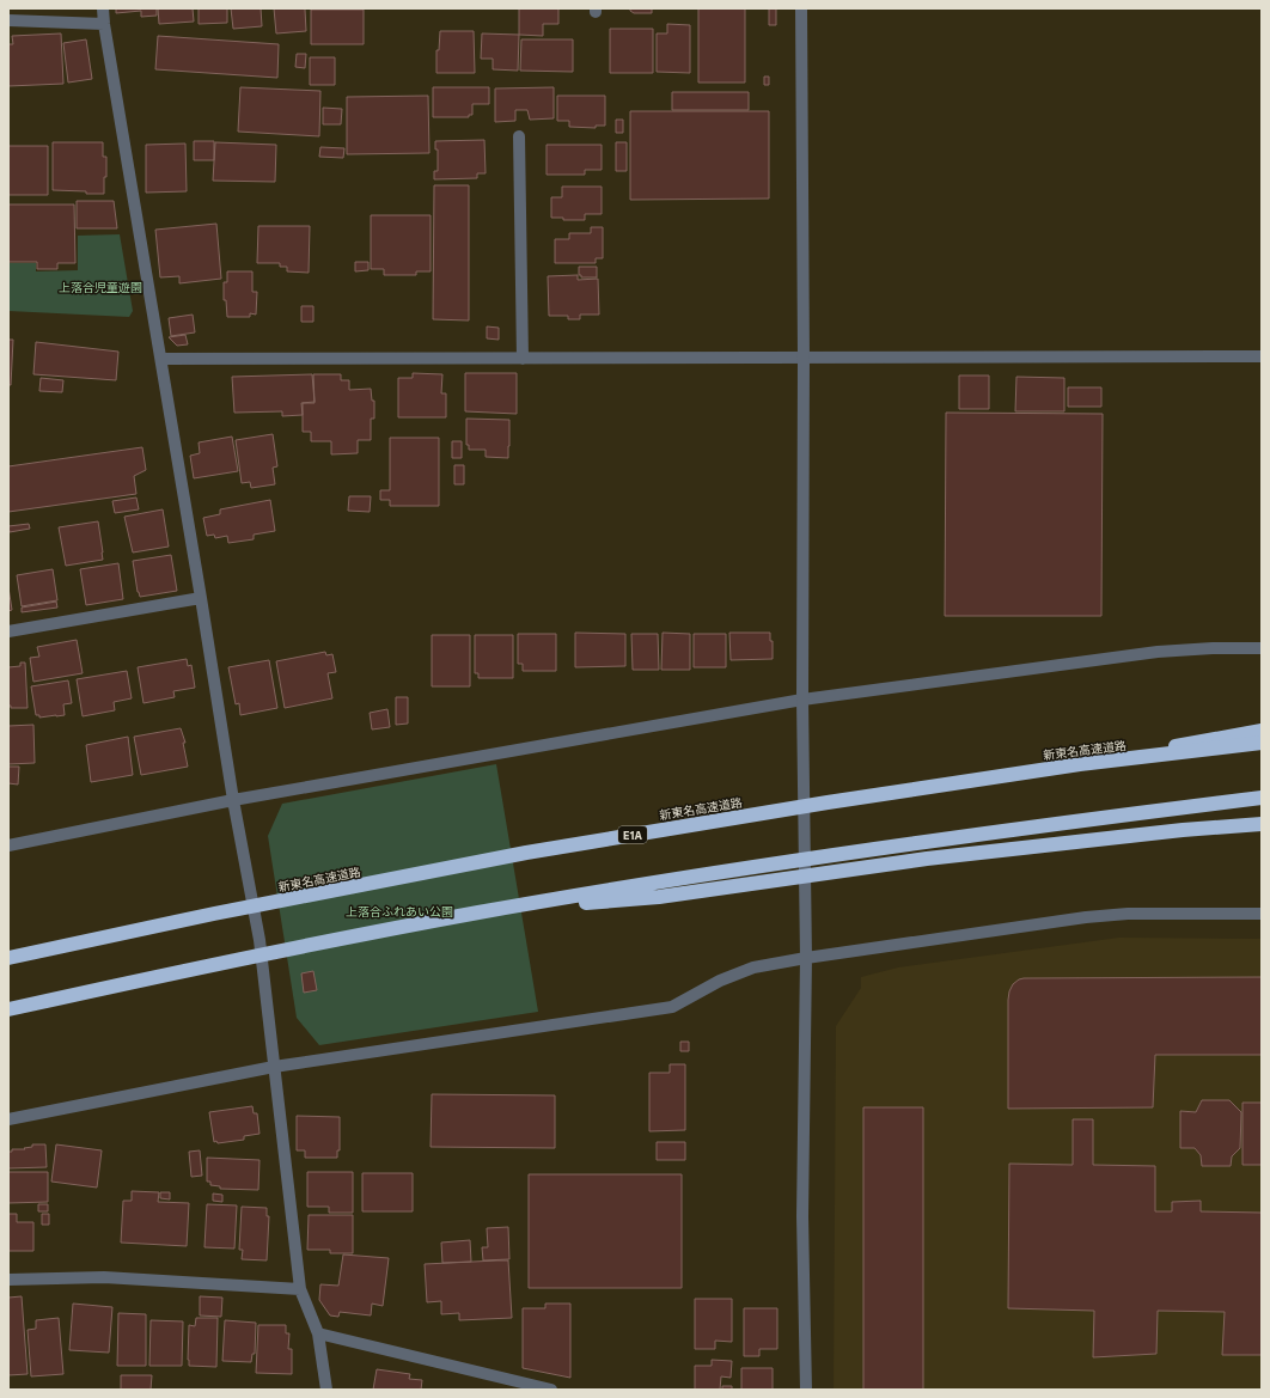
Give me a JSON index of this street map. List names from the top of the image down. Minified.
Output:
{"streets":{"highway":["新東名高速道路","E1A"]},"parks":["上落合児童遊園","上落合ふれあい公園"]}
